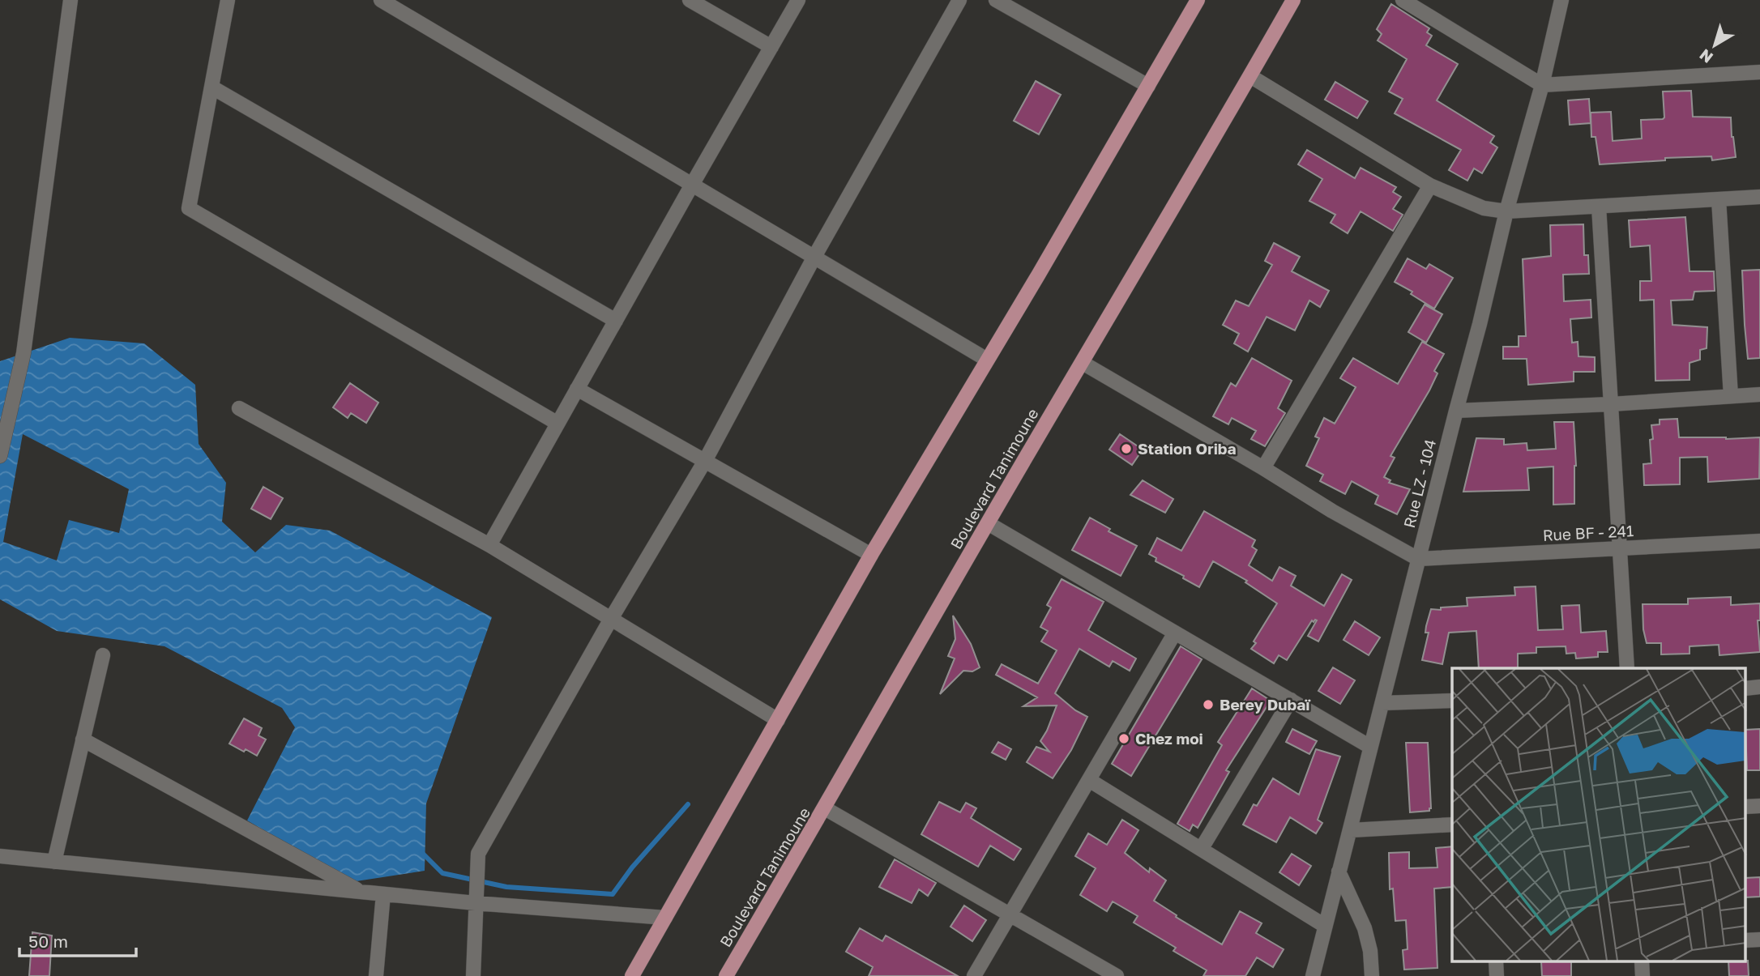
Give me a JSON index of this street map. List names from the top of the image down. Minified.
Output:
{"streets":{"main road":["Boulevard Tanimoune"],"street":["Rue LZ - 104","Rue BF - 241"]},"crossings":[["Rue LZ - 104","Rue BF - 241"]],"places":["Station Oriba","Berey Dubaï","Chez moi"],"scale_bar":"50 m","north":"bottom left"}
